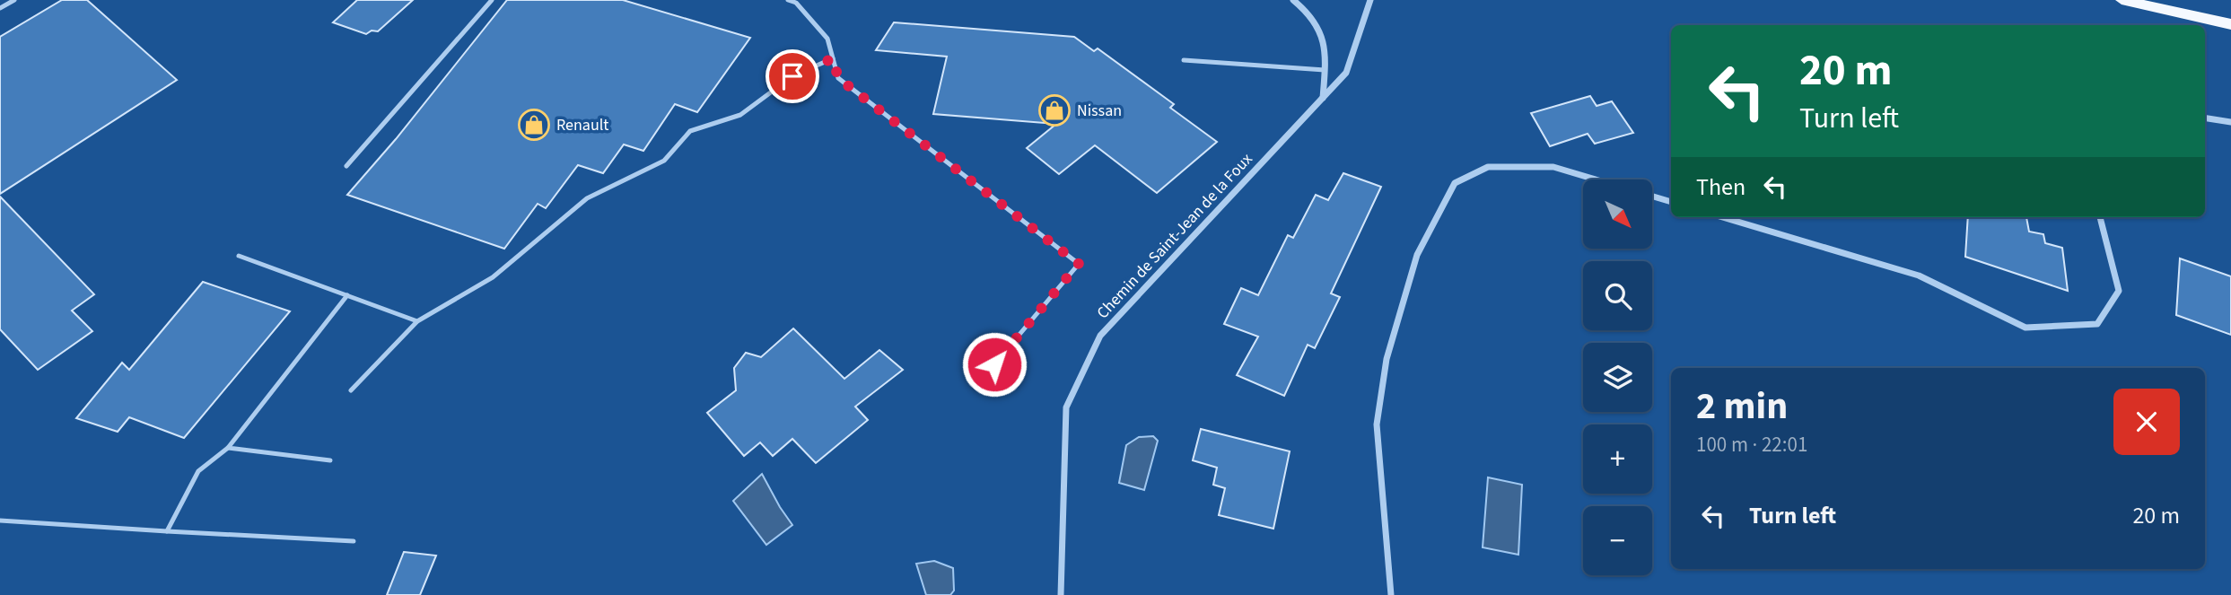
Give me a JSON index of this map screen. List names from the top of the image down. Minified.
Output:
{"streets":{"street":["Chemin de Saint-Jean de la Foux"]},"places":{"shop":["Nissan","Renault"]},"north":"bottom right","page":{"turn":["20 m","Turn left"],"then":"Then","map_buttons":["+","−"],"heading":["2 min","100 m · 22:01"],"list":[{"name":"Turn left","value":"20 m"}]}}
